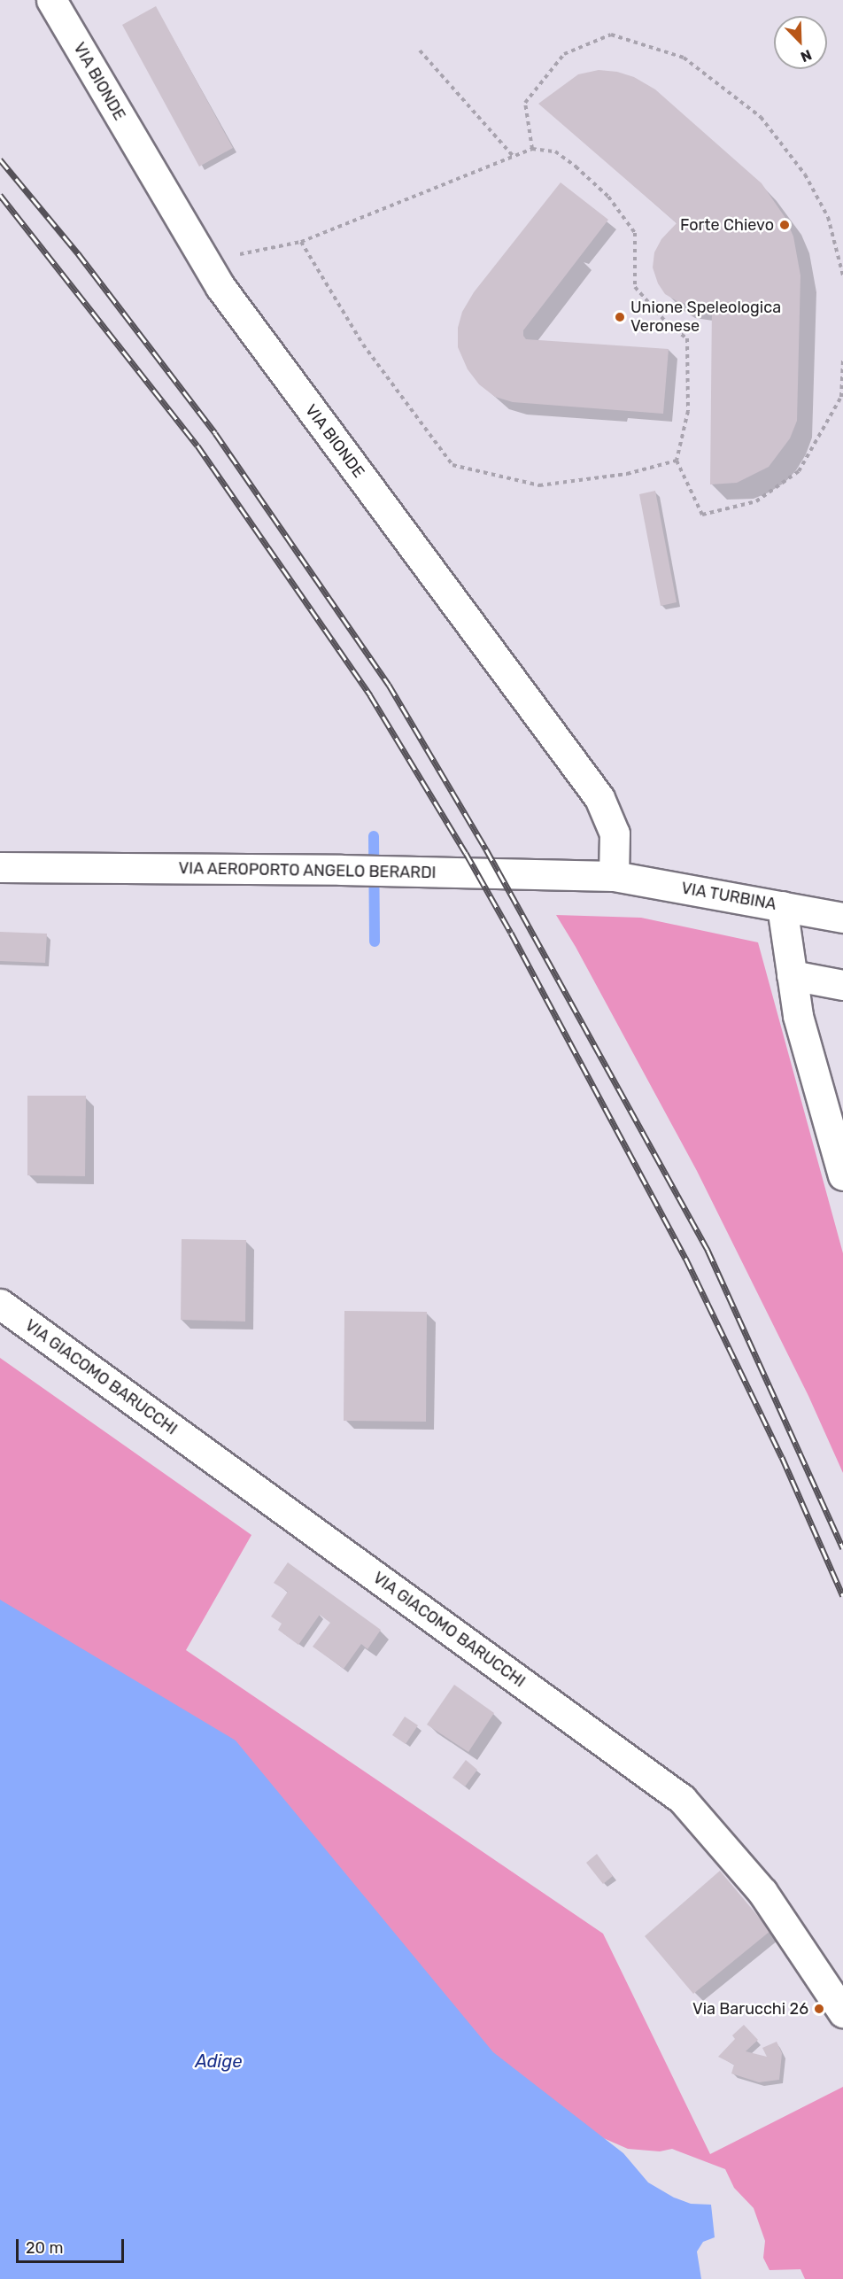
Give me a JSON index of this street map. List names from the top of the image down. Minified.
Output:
{"streets":{"street":["VIA BIONDE","VIA AEROPORTO ANGELO BERARDI","VIA TURBINA","VIA GIACOMO BARUCCHI"]},"crossings":[["VIA BIONDE","VIA AEROPORTO ANGELO BERARDI"],["VIA BIONDE","VIA TURBINA"],["VIA AEROPORTO ANGELO BERARDI","VIA TURBINA"]],"water":["Adige"],"places":["Forte Chievo","Unione Speleologica Veronese","Via Barucchi 26"],"scale_bar":"20 m","north":"bottom right"}
